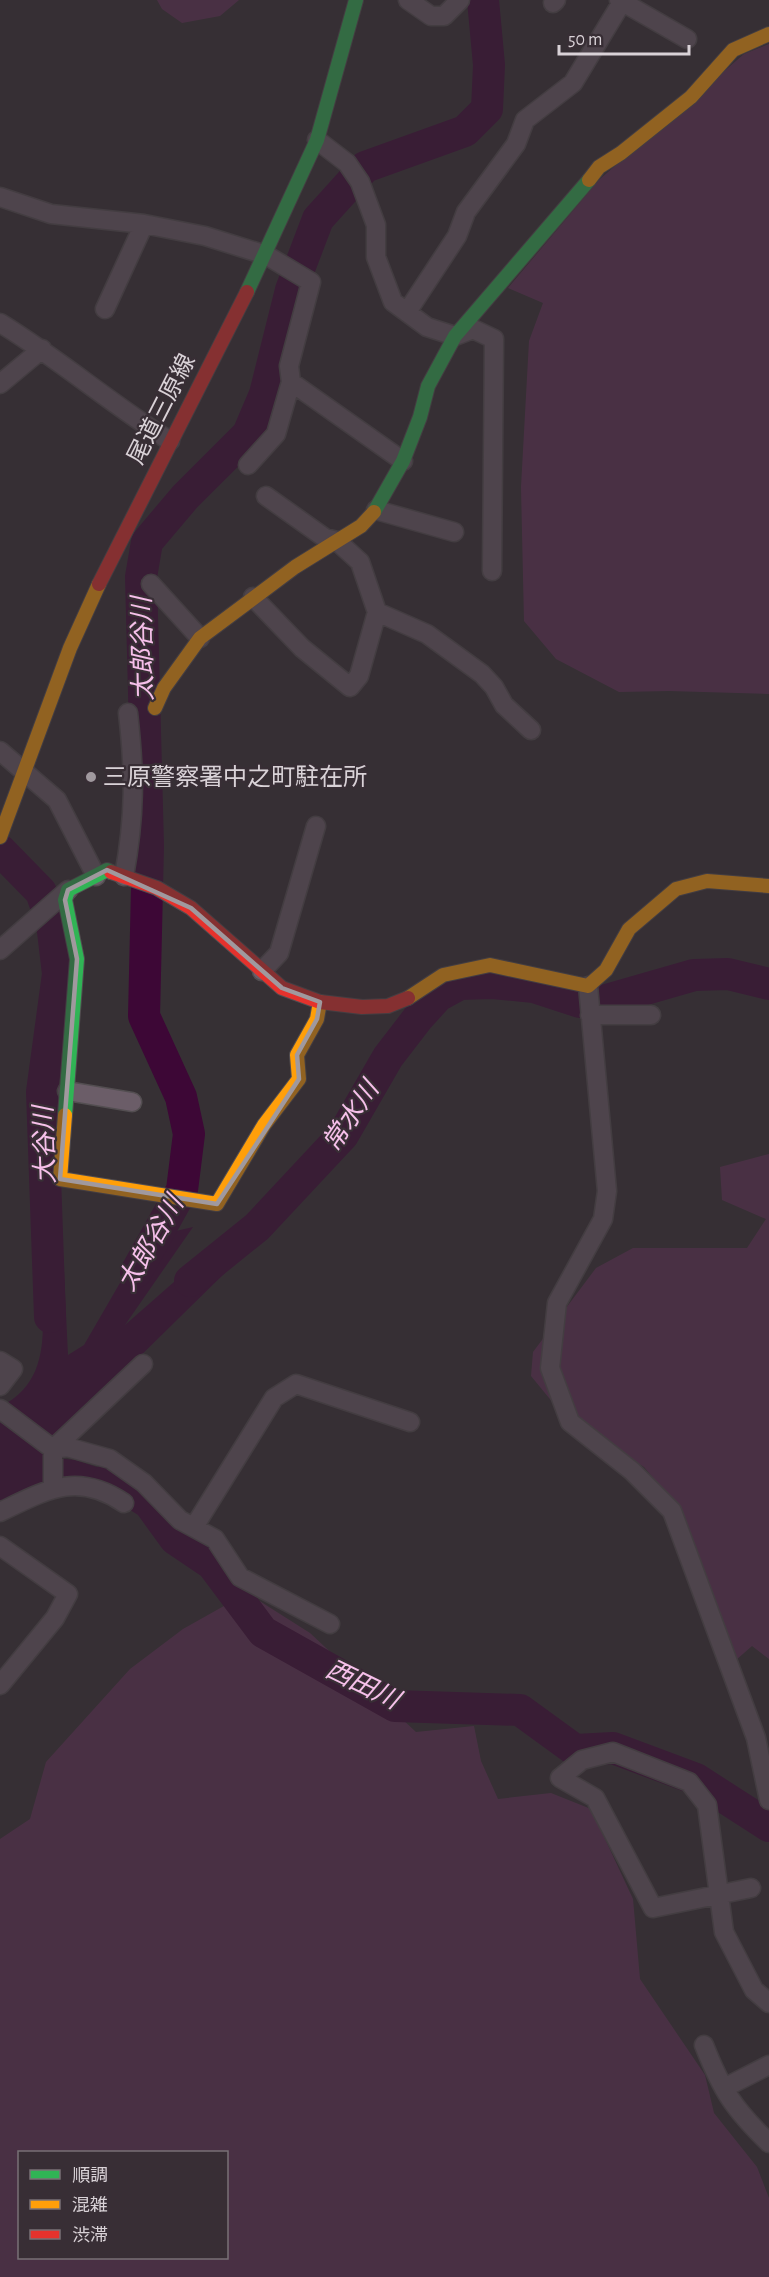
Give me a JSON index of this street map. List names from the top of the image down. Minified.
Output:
{"streets":{"street":["尾道三原線"]},"water":["太郎谷川","常水川","大谷川","西田川"],"places":["三原警察署中之町駐在所"],"legend":["順調","混雑","渋滞"],"scale_bar":"50 m"}
